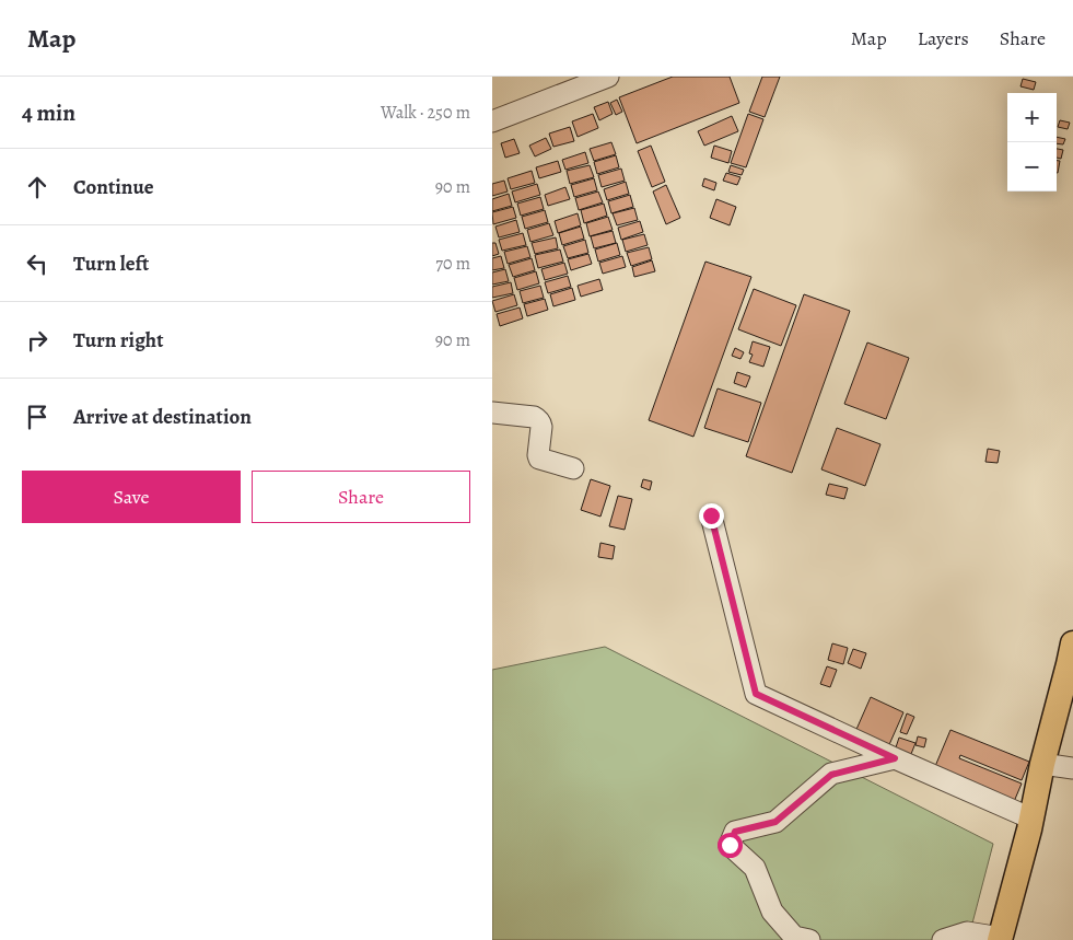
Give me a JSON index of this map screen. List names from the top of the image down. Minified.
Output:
{"page":{"header":"Map","nav":["Map","Layers","Share"],"heading":["4 min","Walk · 250 m"],"map_buttons":["+","−"],"list":[["Continue","90 m"],["Turn left","70 m"],["Turn right","90 m"],"Arrive at destination"],"buttons":["Save","Share"]}}
